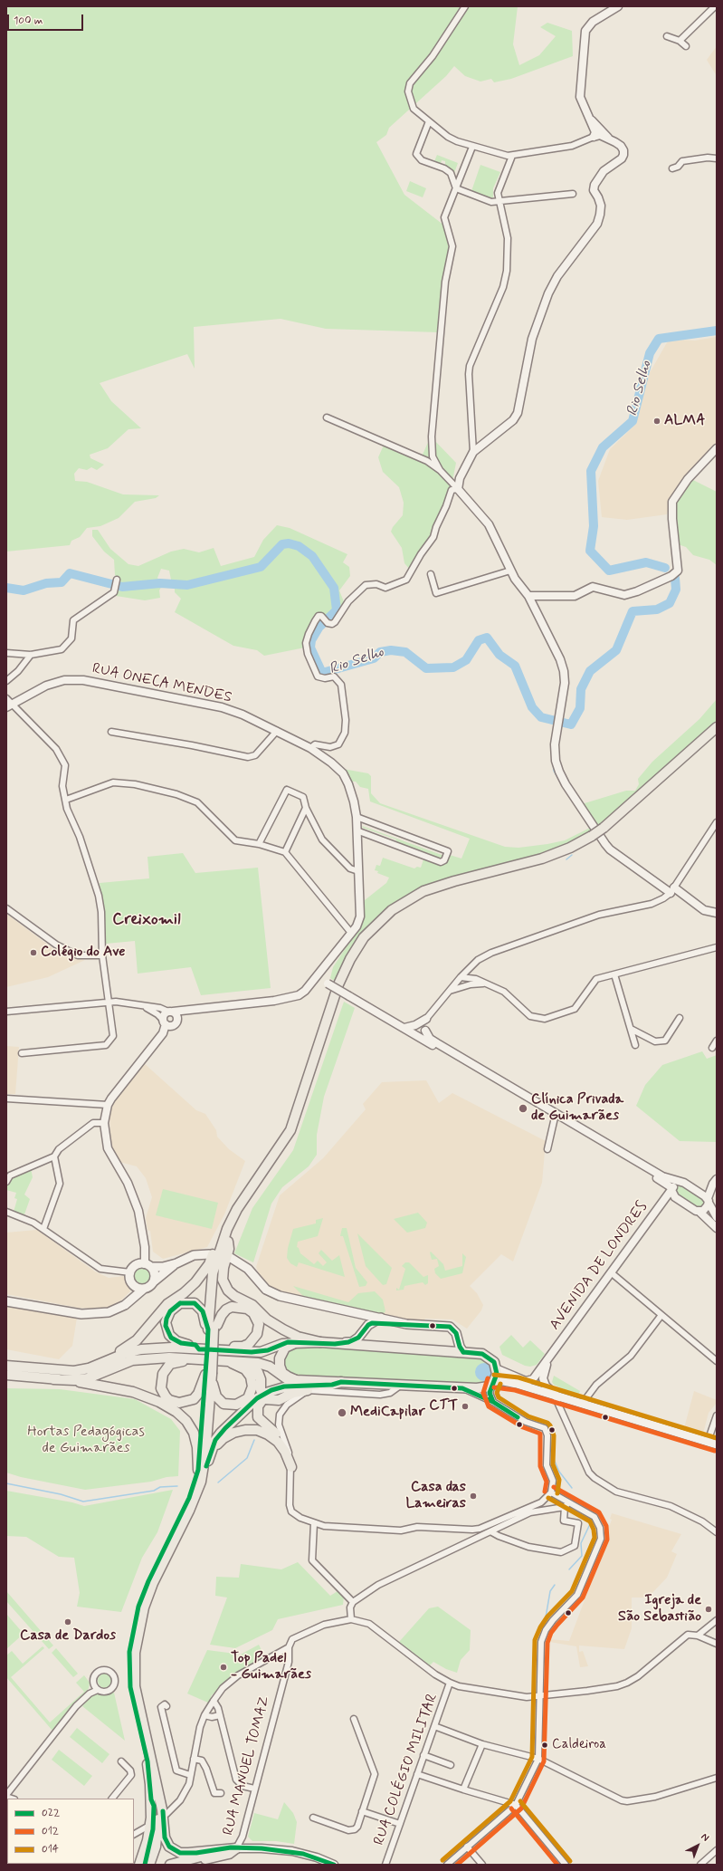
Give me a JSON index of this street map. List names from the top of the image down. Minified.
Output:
{"streets":{"street":["RUA ONECA MENDES","AVENIDA DE LONDRES","RUA MANUEL TOMAZ","RUA COLÉGIO MILITAR"]},"districts":["Creixomil"],"water":["Rio Selho"],"parks":["Hortas Pedagógicas de Guimarães"],"places":["ALMA","Colégio do Ave","Clínica Privada de Guimarães","CTT","MediCapilar","Casa das Lameiras","Igreja de São Sebastião","Casa de Dardos","Top Padel - Guimarães","Caldeiroa"],"lines":["transit line 022","transit line 014","transit line 012"],"legend":["022","012","014"],"scale_bar":"100 m","north":"top right"}
